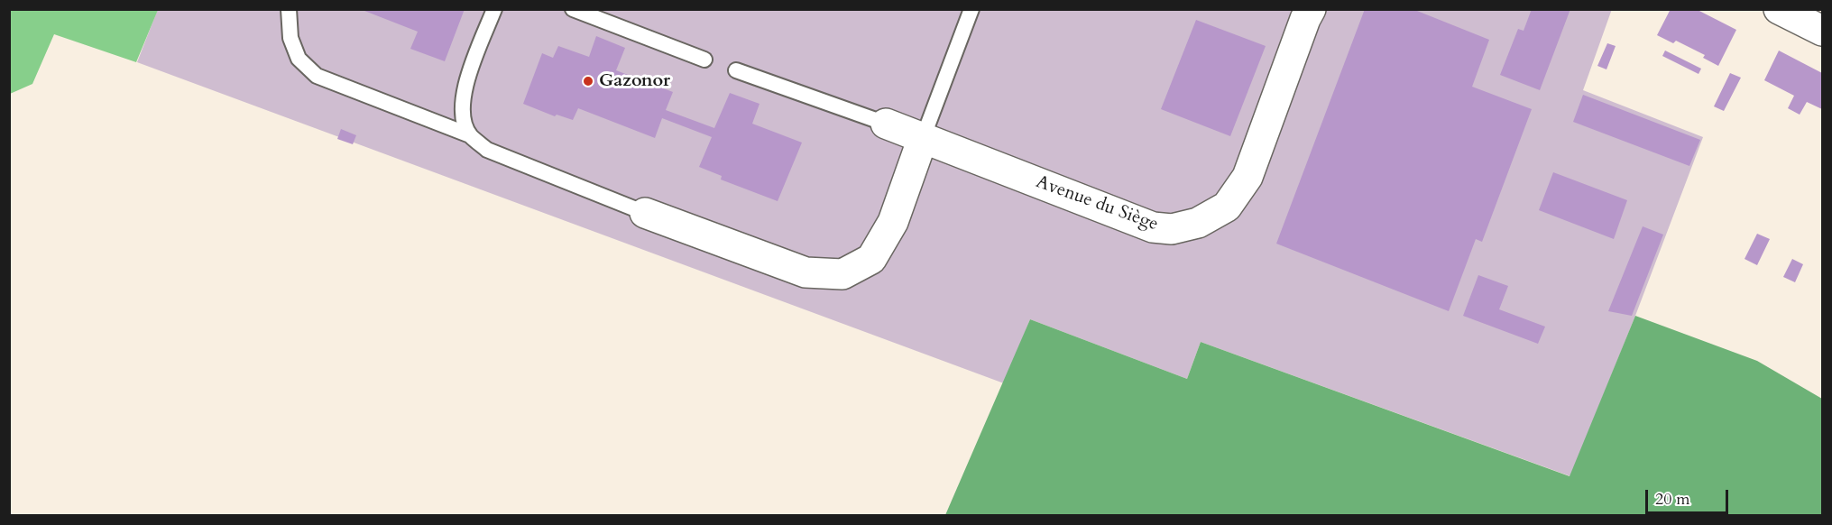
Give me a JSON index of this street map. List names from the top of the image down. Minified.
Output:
{"streets":{"street":["Avenue du Siège"]},"places":["Gazonor"],"scale_bar":"20 m"}
